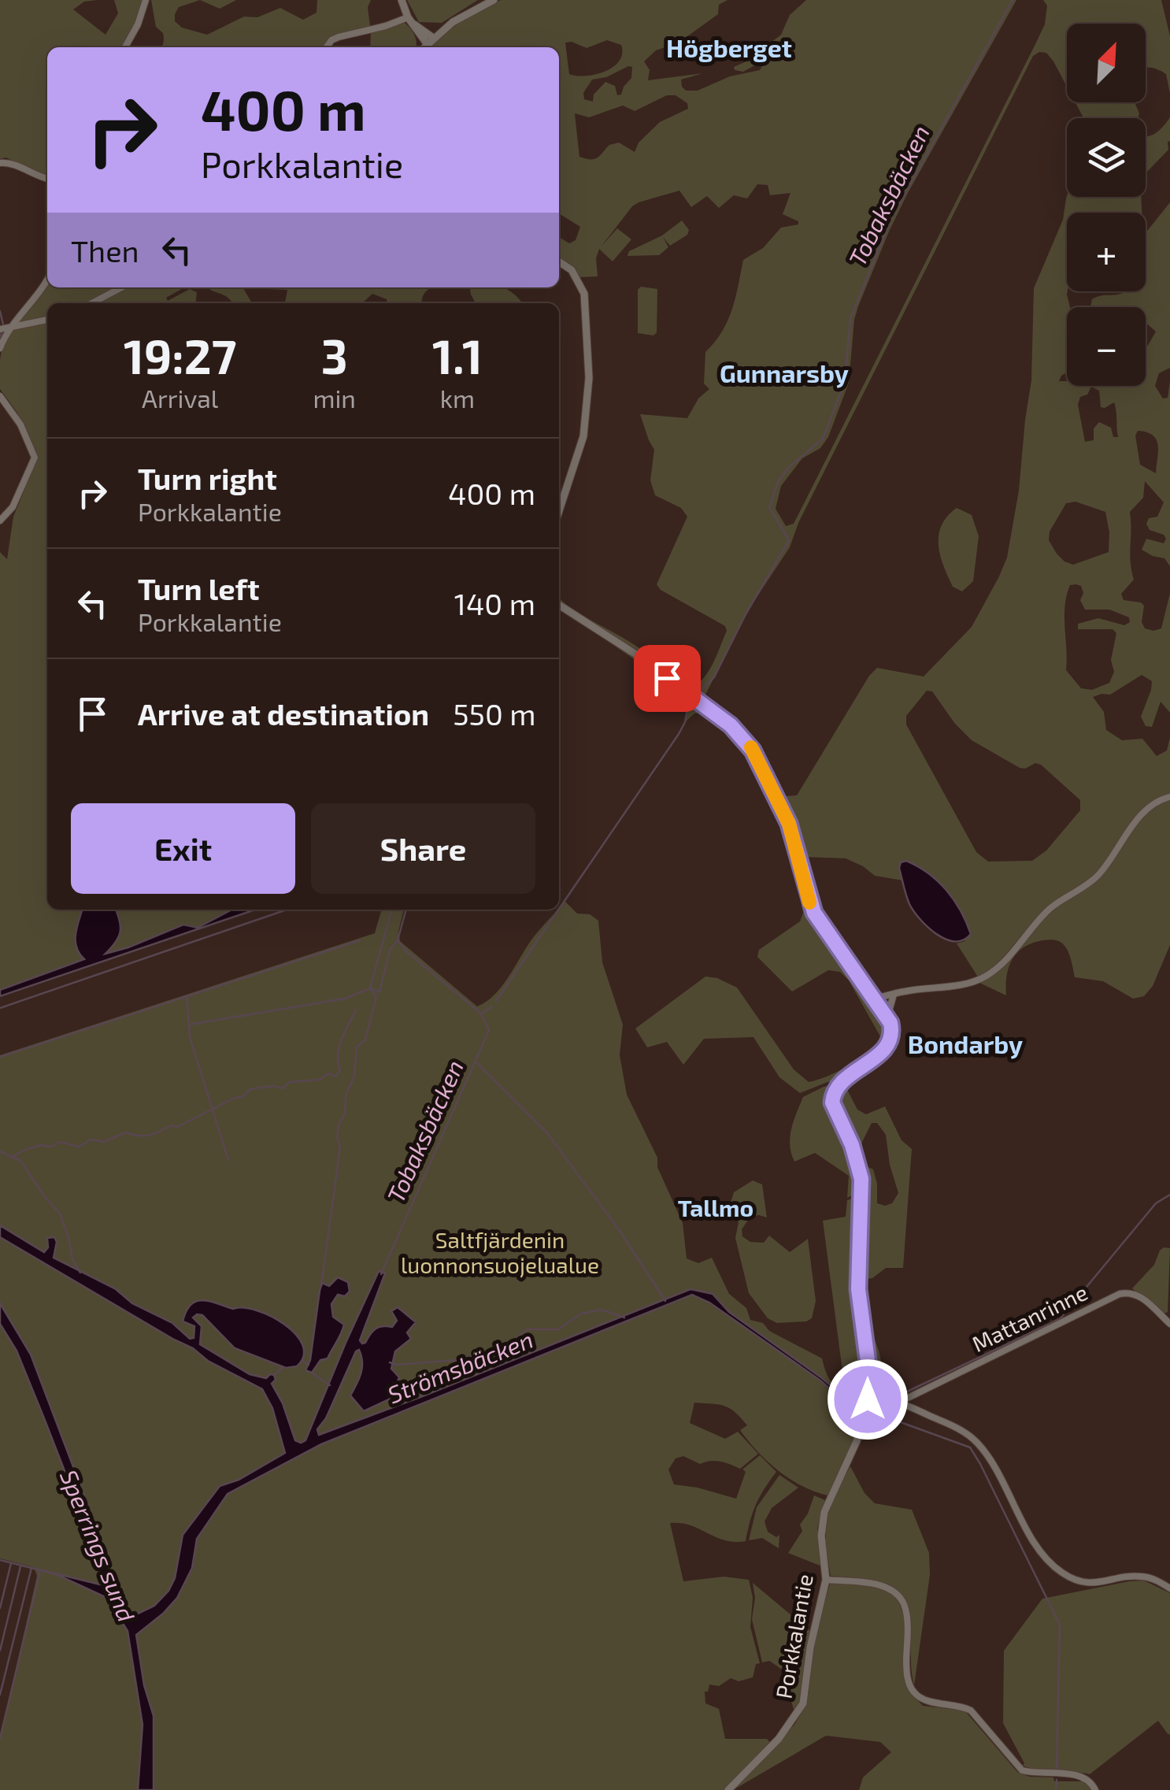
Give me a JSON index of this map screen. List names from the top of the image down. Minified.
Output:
{"streets":{"street":["Mattanrinne","Porkkalantie"]},"districts":["Högberget","Gunnarsby","Bondarby","Tallmo"],"water":["Tobaksbäcken","Strömsbäcken","Sperrings sund"],"parks":["Saltfjärdenin luonnonsuojelualue"],"north":"top right","page":{"map_buttons":["+","−"],"turn":["400 m","Porkkalantie"],"then":"Then","eta":["19:27","Arrival","3","min","1.1","km"],"list":[{"name":"Turn right","note":"Porkkalantie","value":"400 m"},{"name":"Turn left","note":"Porkkalantie","value":"140 m"},{"name":"Arrive at destination","value":"550 m"}],"buttons":["Exit","Share"]}}
